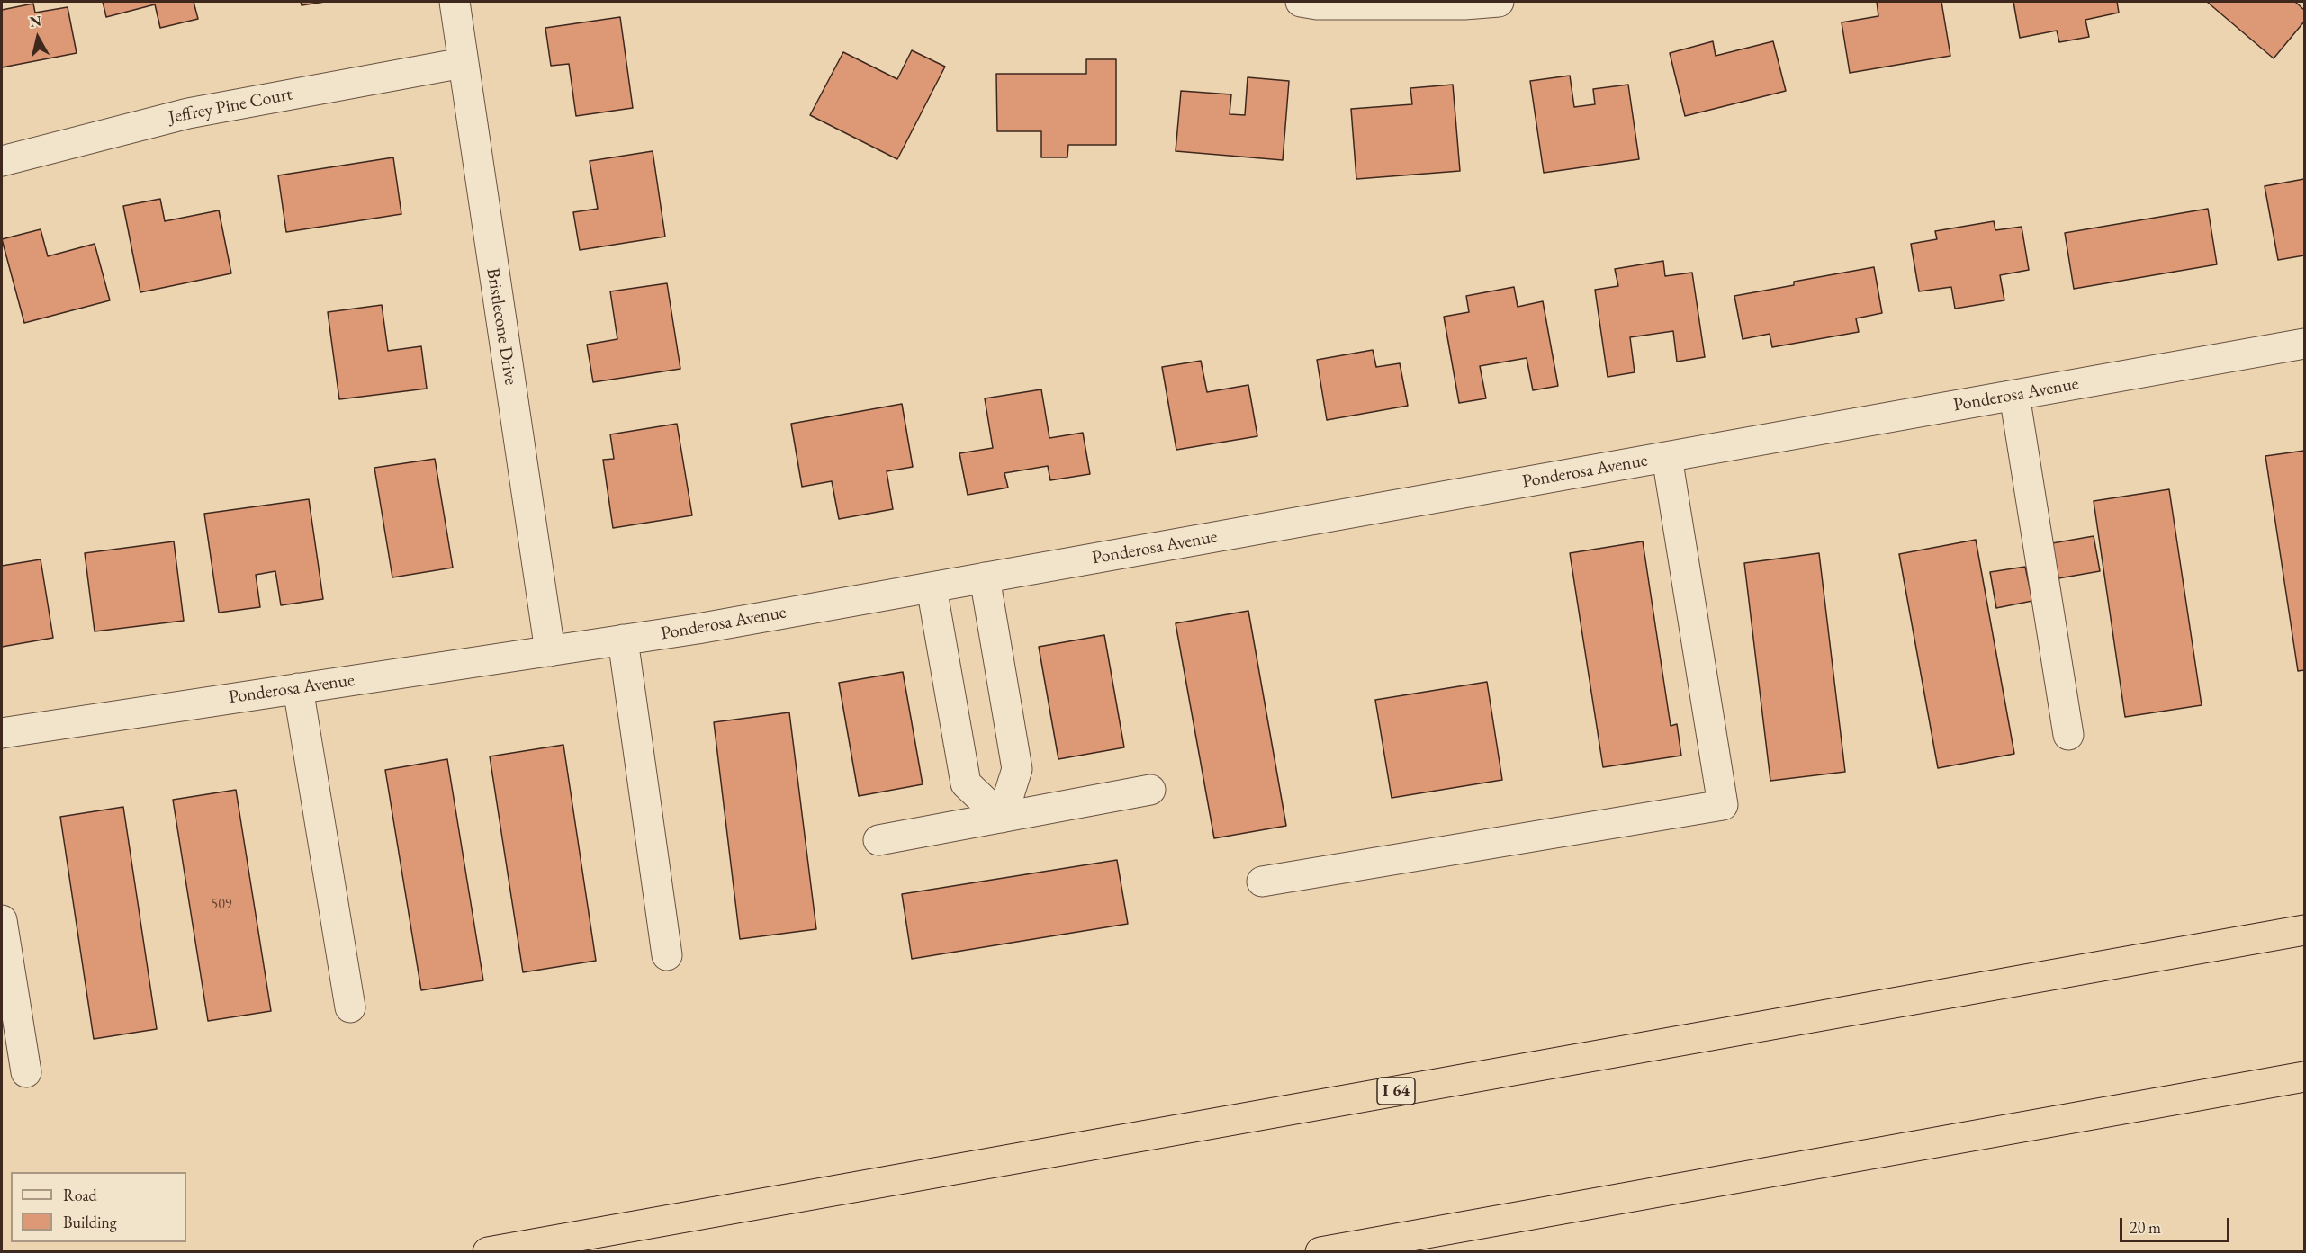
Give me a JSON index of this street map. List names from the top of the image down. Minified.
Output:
{"streets":{"highway":["I 64"],"street":["Jeffrey Pine Court","Bristlecone Drive","Ponderosa Avenue"]},"crossings":[["Jeffrey Pine Court","Bristlecone Drive"],["Bristlecone Drive","Ponderosa Avenue"]],"house_numbers":["509"],"legend":["Road","Building"],"scale_bar":"20 m","north":"top"}
